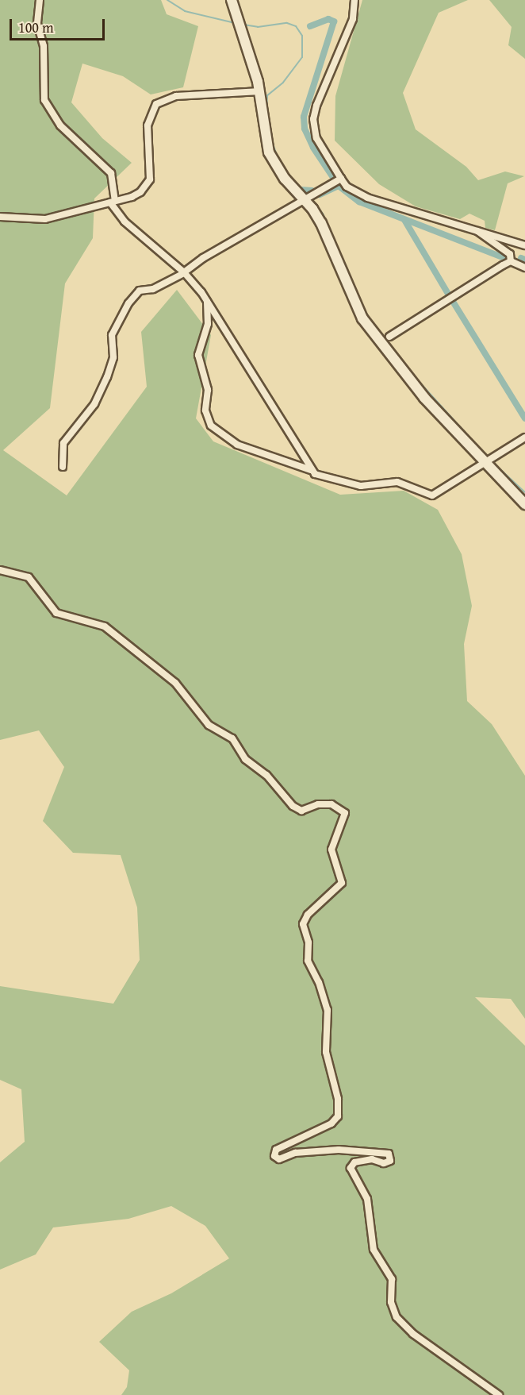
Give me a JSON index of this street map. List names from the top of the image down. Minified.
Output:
{"scale_bar":"100 m"}
